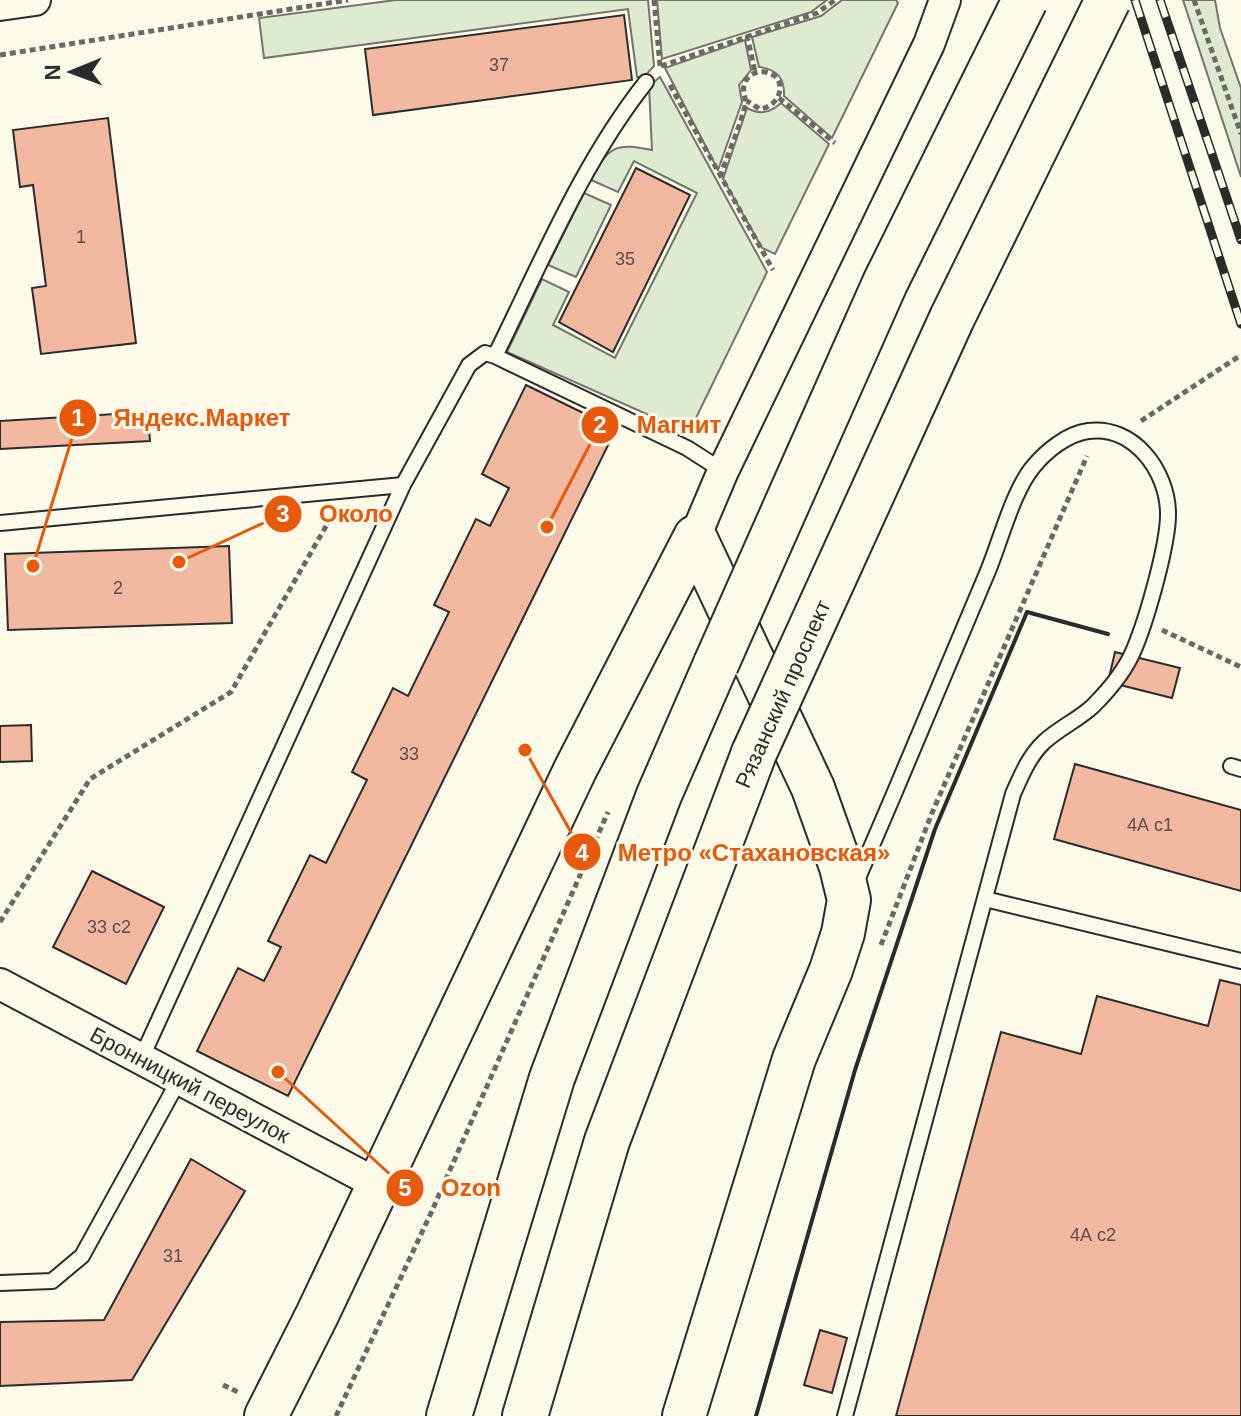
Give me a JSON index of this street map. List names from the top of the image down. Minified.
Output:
{"streets":{"main road":["Рязанский проспект"],"street":["Бронницкий переулок"]},"places":["Магнит","Около","Яндекс.Маркет","Метро «Стахановская»","Ozon"],"house_numbers":["37","1","35","2","33","4А с1","33 с2","4А с2","31"],"north":"left"}
